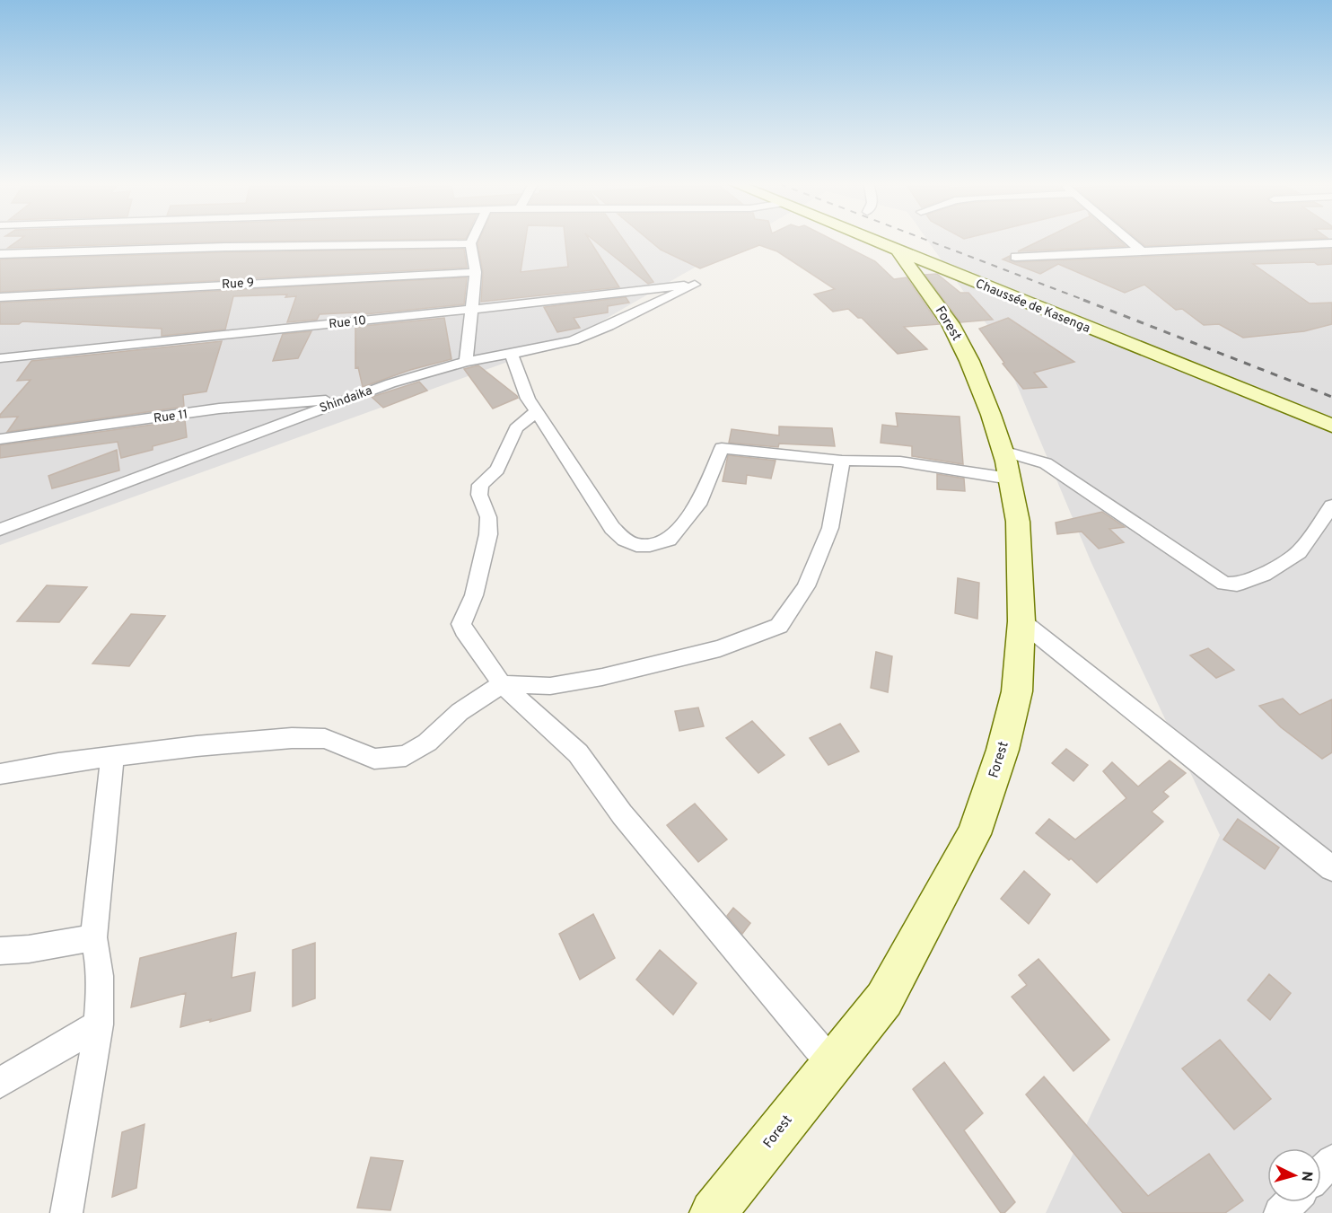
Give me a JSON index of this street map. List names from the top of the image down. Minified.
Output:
{"streets":{"street":["Rue 9","Chaussée de Kasenga","Rue 10","Forest","Shindaika","Rue 11"]},"crossings":[["Chaussée de Kasenga","Forest"],["Rue 10","Shindaika"],["Shindaika","Rue 11"]],"north":"right"}
